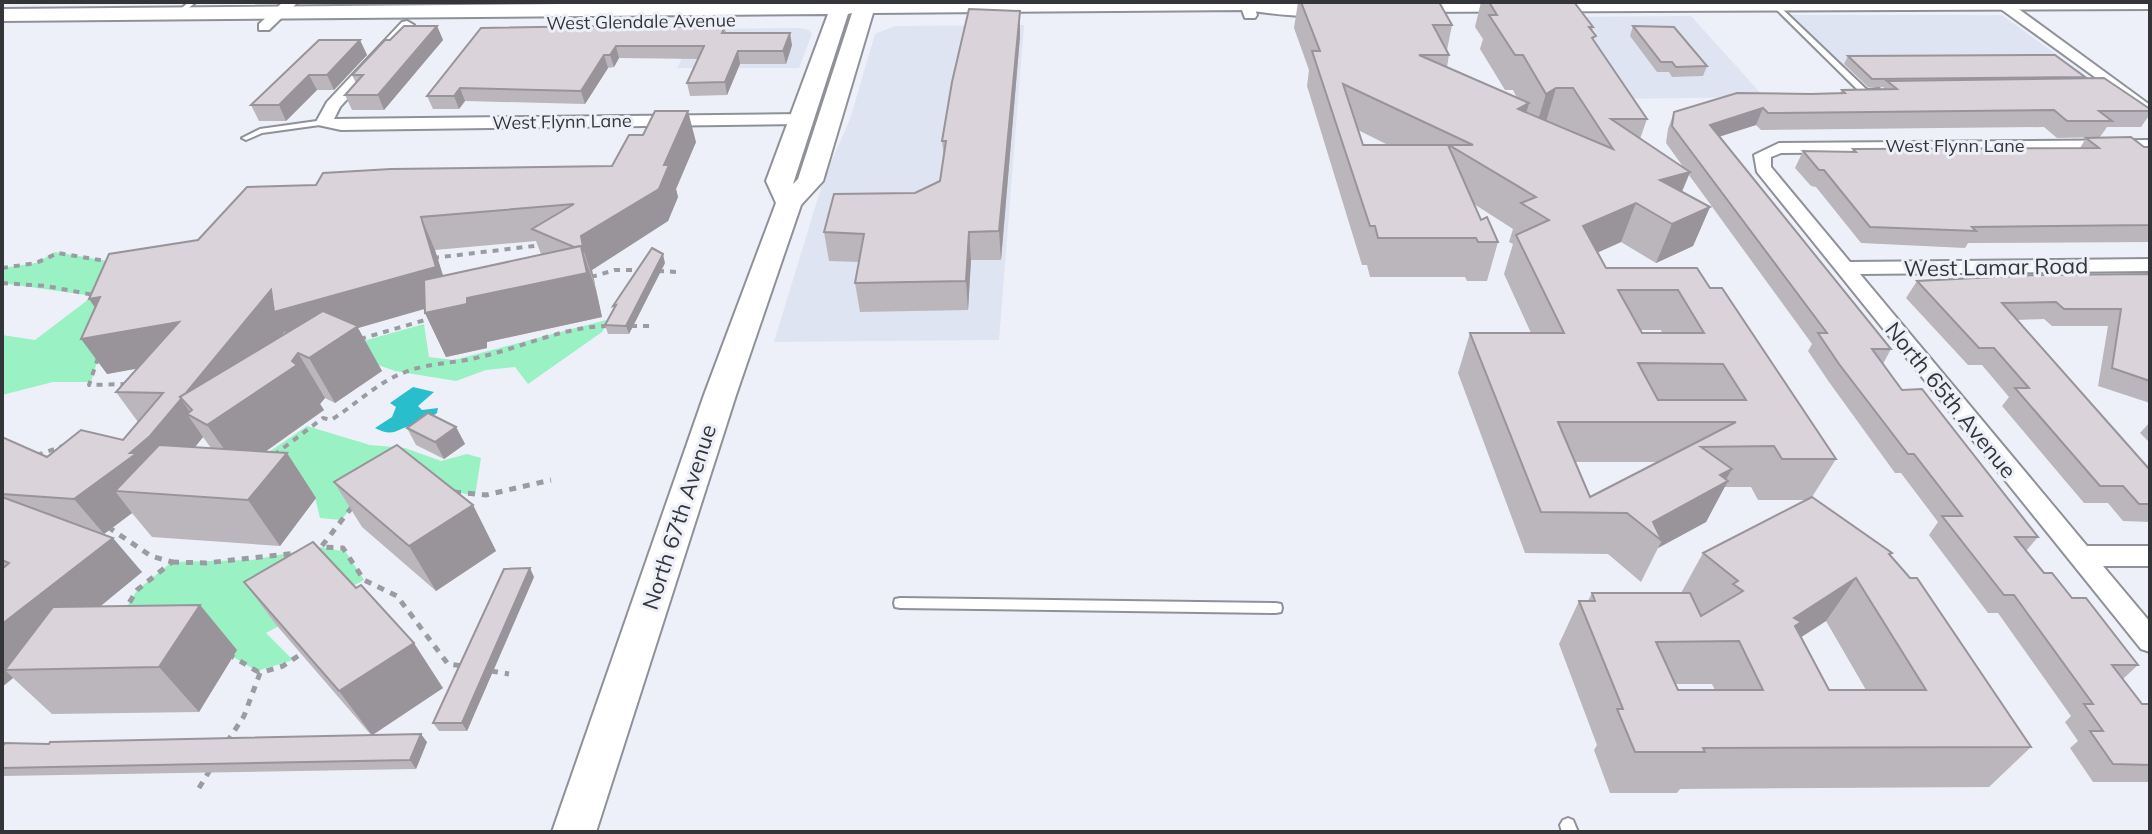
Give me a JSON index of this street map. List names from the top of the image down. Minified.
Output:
{"streets":{"main road":["West Glendale Avenue","North 67th Avenue"],"street":["West Flynn Lane","West Lamar Road","North 65th Avenue"]},"crossings":[["West Glendale Avenue","North 67th Avenue"],["West Flynn Lane","North 65th Avenue"],["West Flynn Lane","North 67th Avenue"],["West Lamar Road","North 65th Avenue"]]}
